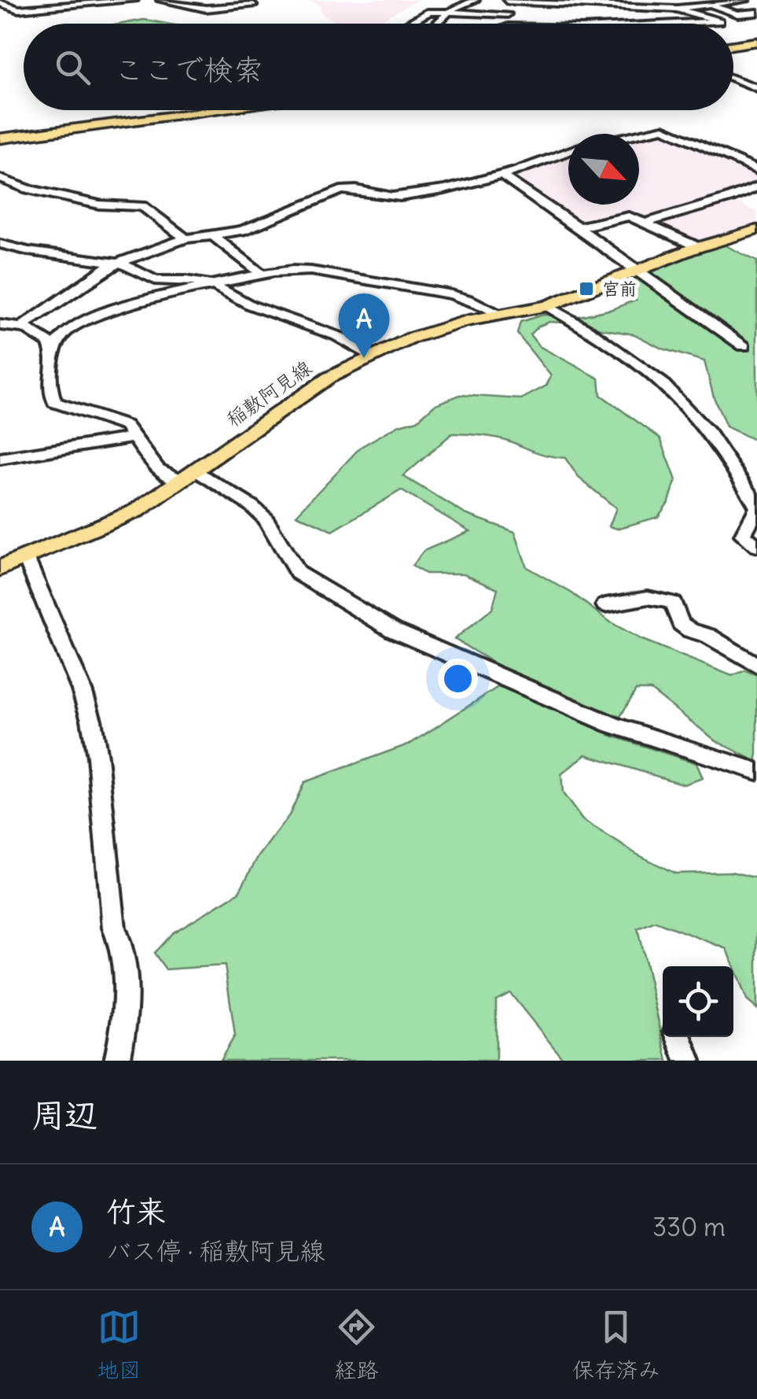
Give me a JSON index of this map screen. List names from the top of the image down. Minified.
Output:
{"streets":{"main road":["稲敷阿見線"]},"places":{"transit":["宮前"]},"north":"bottom right","page":{"search":"ここで検索","pins":"A","heading":"周辺","list":[{"mark":"A","name":"竹来","note":"バス停 · 稲敷阿見線","value":"330 m"}],"nav":["地図","経路","保存済み"]}}
